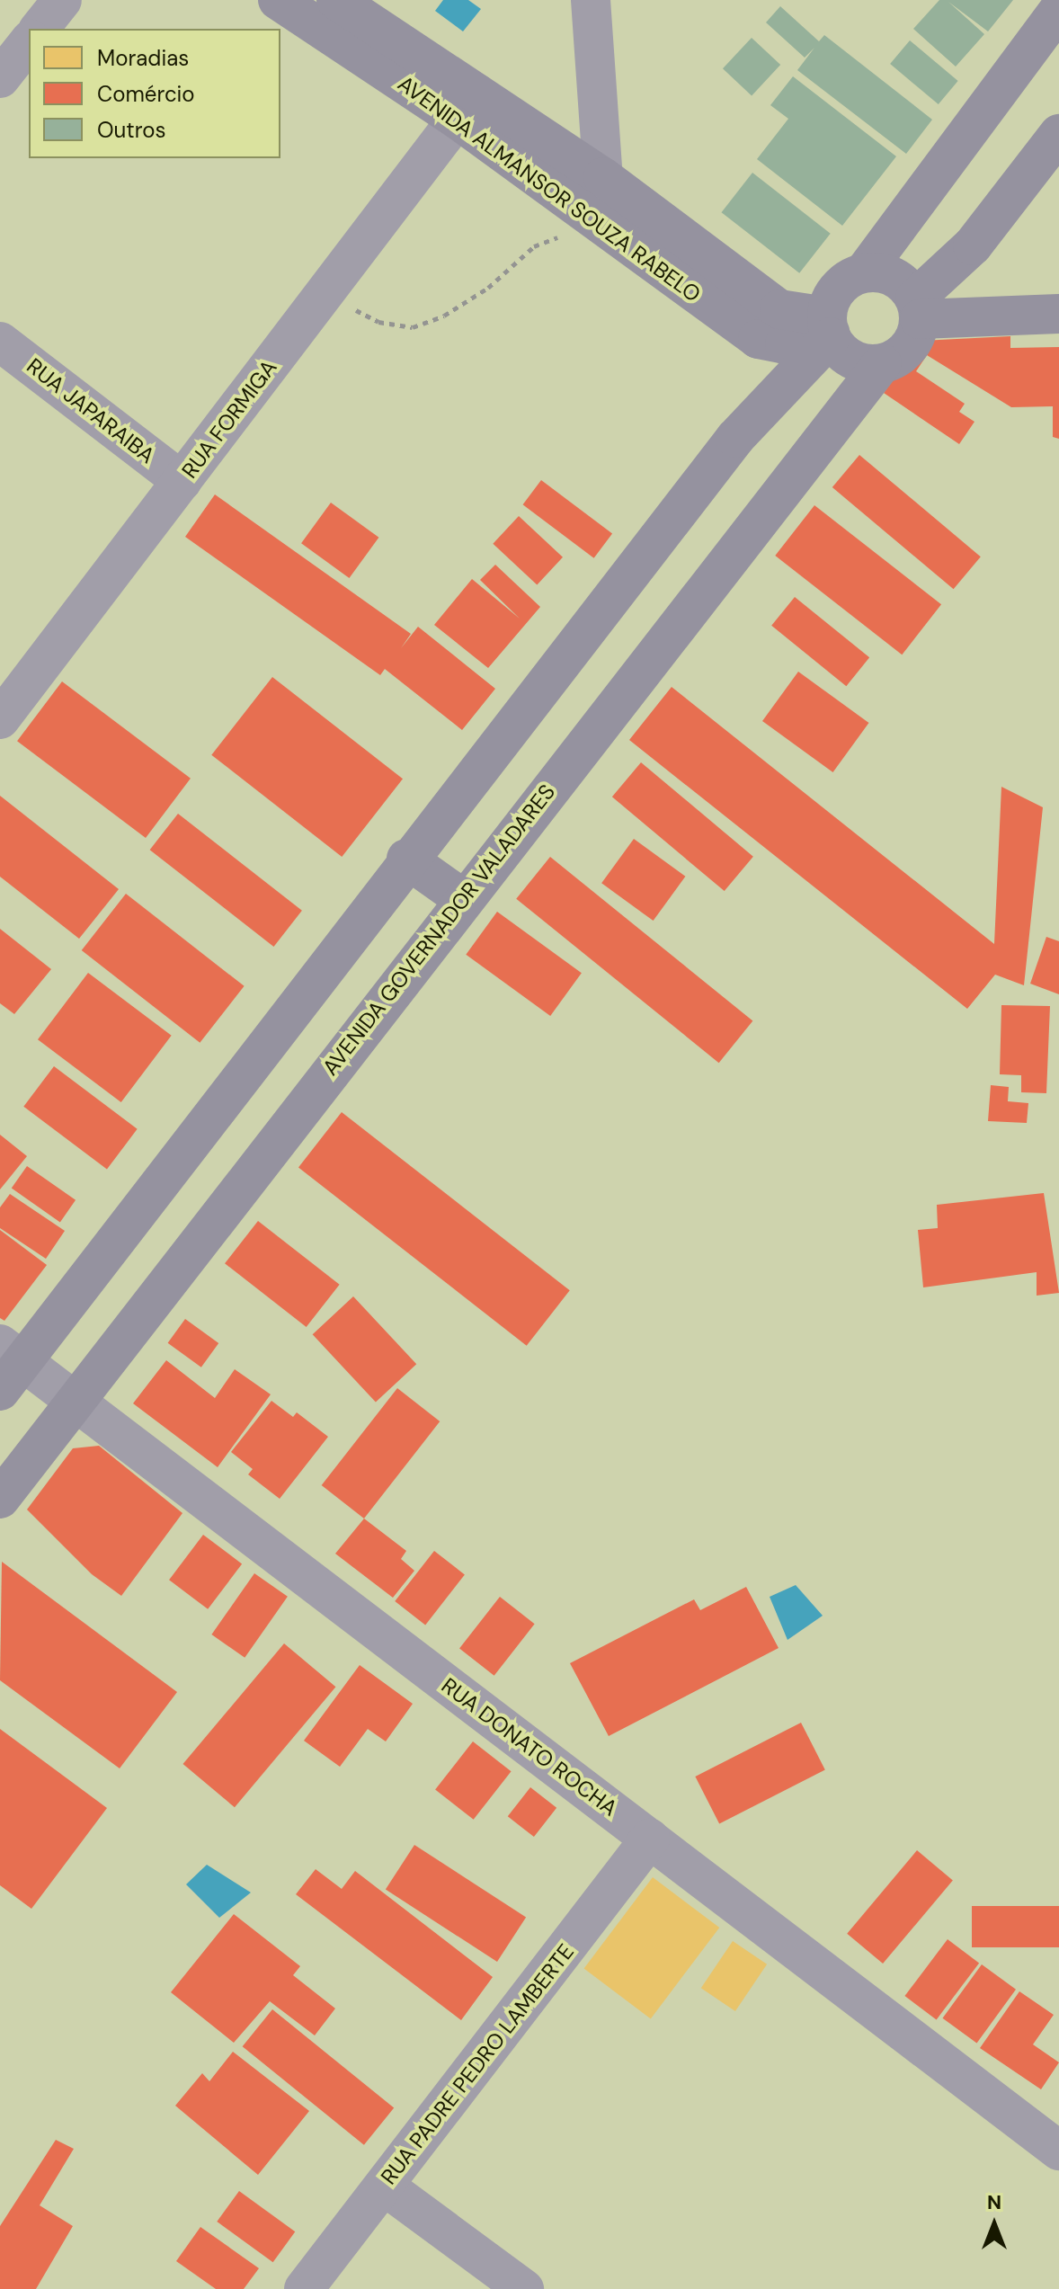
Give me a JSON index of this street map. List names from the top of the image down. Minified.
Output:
{"streets":{"street":["AVENIDA ALMANSOR SOUZA RABELO","RUA JAPARAIBA","RUA FORMIGA","AVENIDA GOVERNADOR VALADARES","RUA DONATO ROCHA","RUA PADRE PEDRO LAMBERTE"]},"crossings":[["AVENIDA ALMANSOR SOUZA RABELO","RUA FORMIGA"],["AVENIDA ALMANSOR SOUZA RABELO","AVENIDA GOVERNADOR VALADARES"],["RUA JAPARAIBA","RUA FORMIGA"],["AVENIDA GOVERNADOR VALADARES","RUA DONATO ROCHA"],["RUA DONATO ROCHA","RUA PADRE PEDRO LAMBERTE"]],"legend":["Moradias","Comércio","Outros"],"north":"top"}
